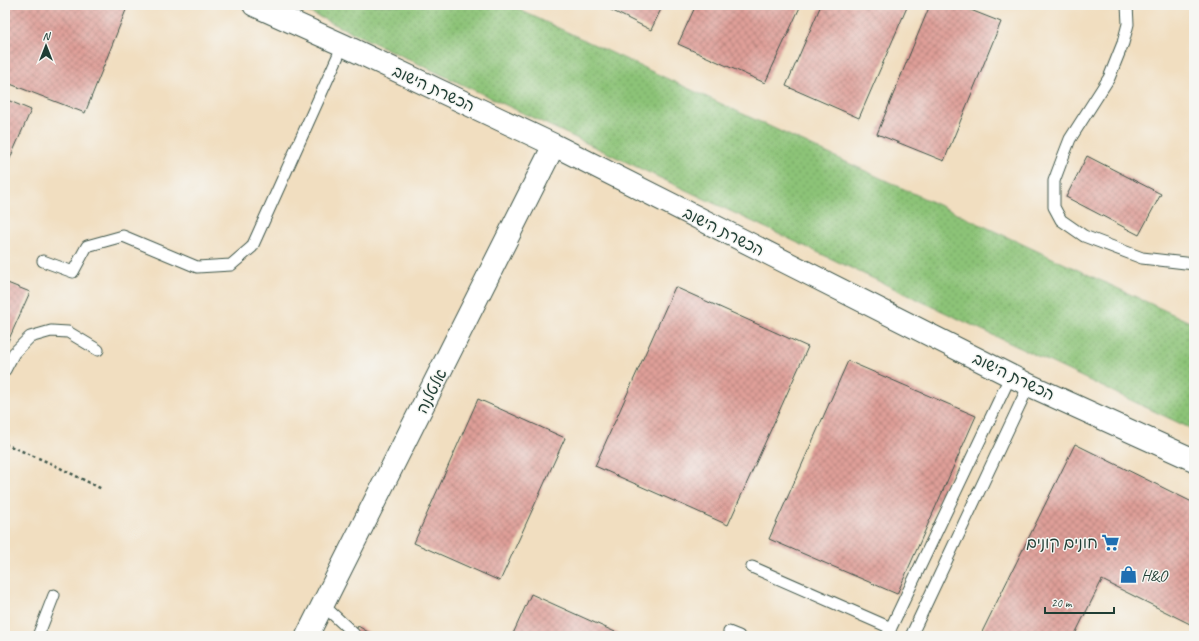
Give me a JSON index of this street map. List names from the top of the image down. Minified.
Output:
{"streets":{"street":["הכשרת הישוב","אלטלנה"]},"crossings":[["הכשרת הישוב","אלטלנה"]],"places":{"supermarket":["חונים קונים"],"shop":["H&O"]},"scale_bar":"20 m","north":"top"}
